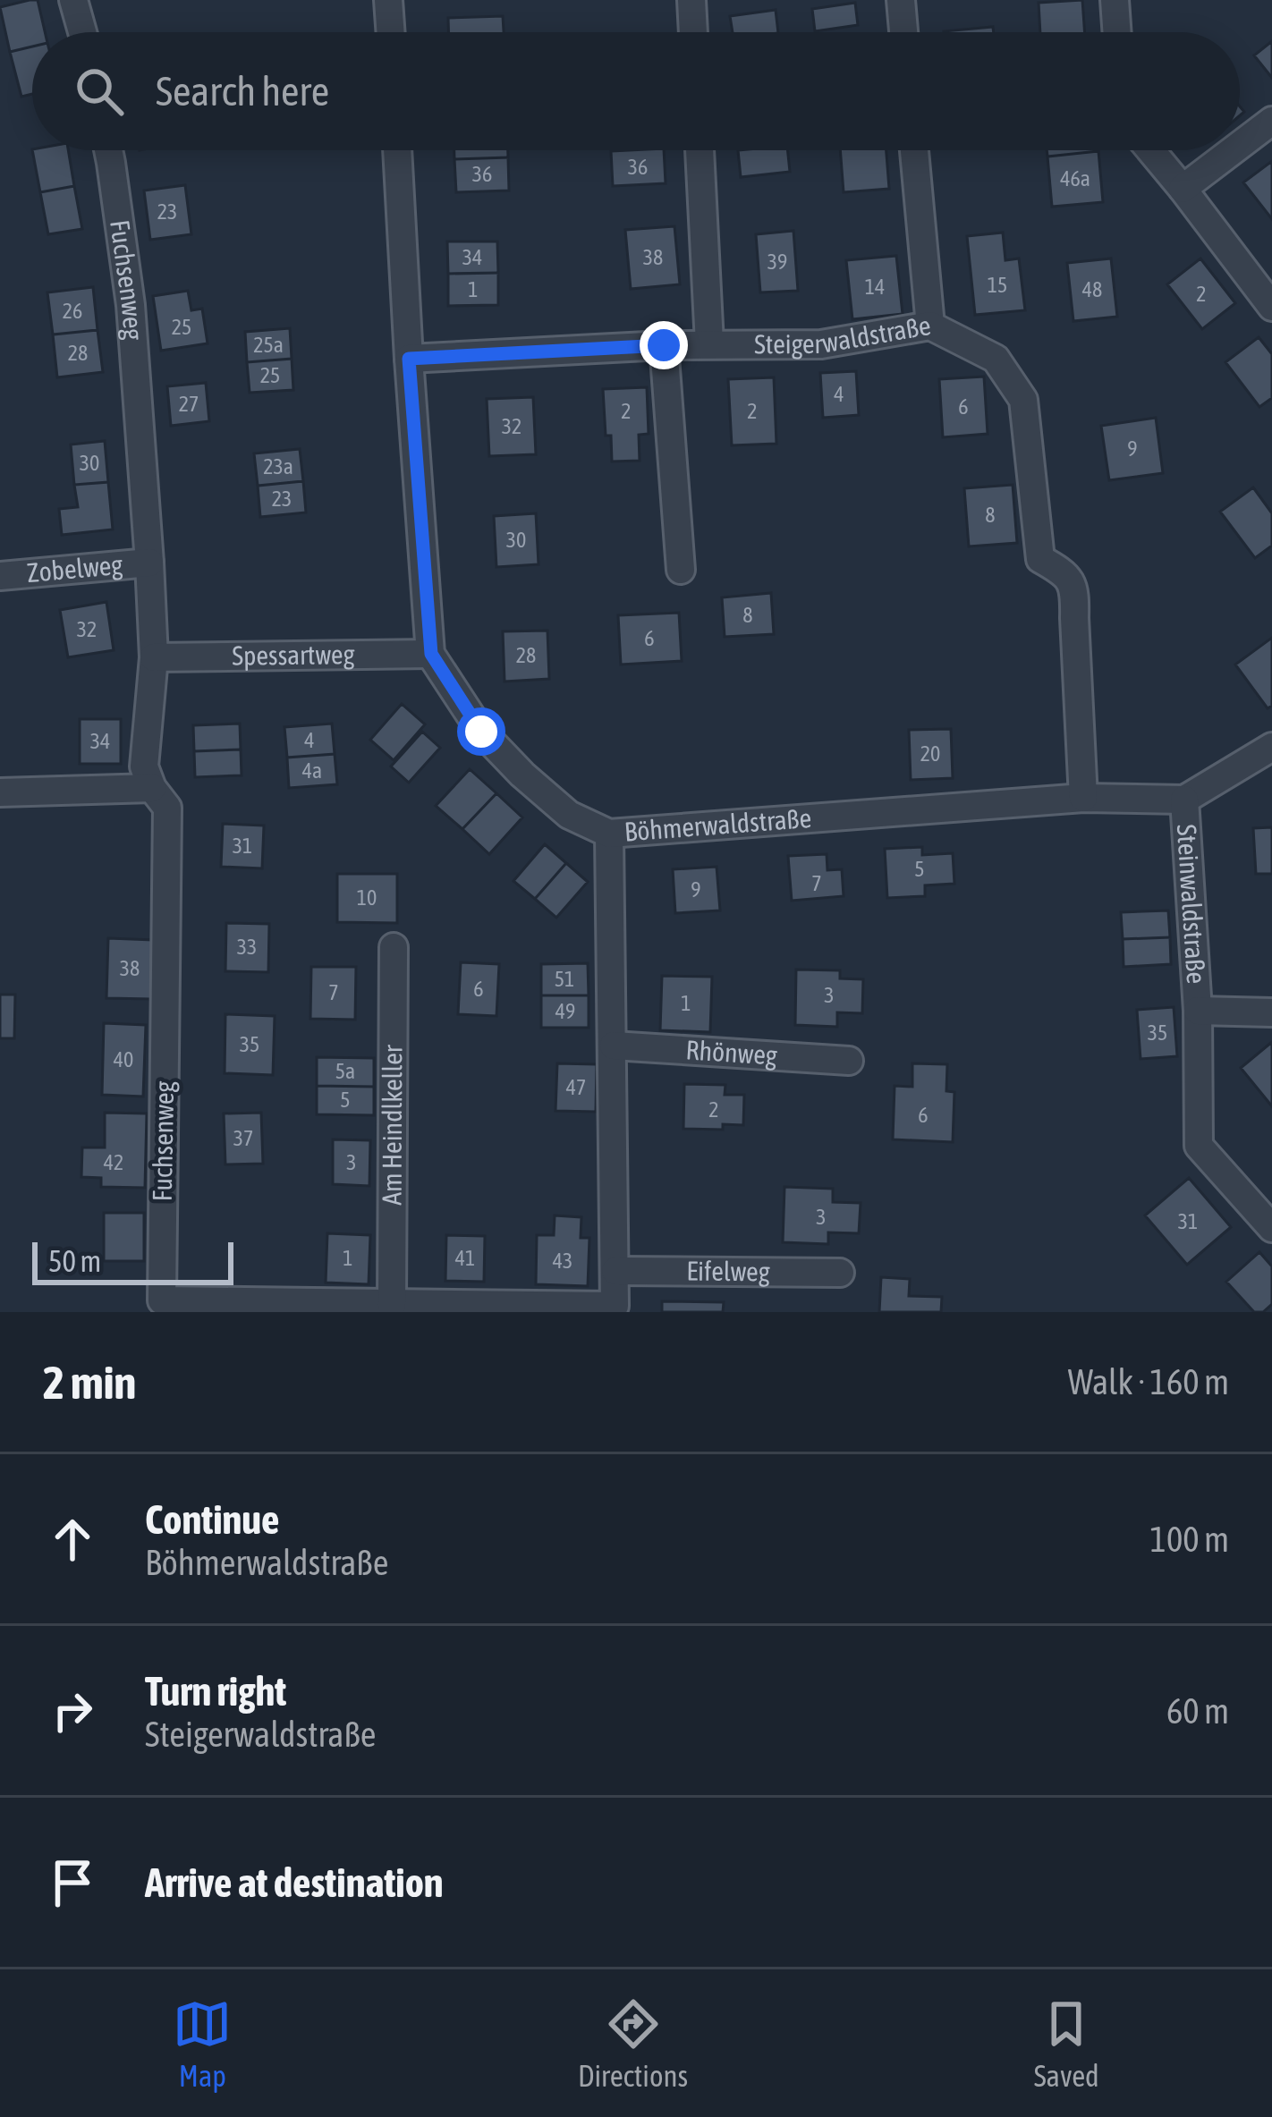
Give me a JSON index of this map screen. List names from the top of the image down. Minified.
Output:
{"streets":{"street":["Fuchsenweg","Steigerwaldstraße","Zobelweg","Spessartweg","Böhmerwaldstraße","Steinwaldstraße","Rhönweg","Am Heindlkeller","Eifelweg"]},"crossings":[["Fuchsenweg","Zobelweg"],["Fuchsenweg","Spessartweg"],["Fuchsenweg","Böhmerwaldstraße"],["Fuchsenweg","Rhönweg"],["Fuchsenweg","Am Heindlkeller"],["Fuchsenweg","Eifelweg"],["Steigerwaldstraße","Böhmerwaldstraße"],["Spessartweg","Böhmerwaldstraße"],["Böhmerwaldstraße","Steinwaldstraße"]],"house_numbers":["36","36","46a","23","34","38","39","15","14","1","48","2","26","25","25a","28","25","4","27","6","2","2","32","9","30","23a","23","8","30","8","32","6","28","4","34","20","4a","31","5","7","9","10","33","38","51","6","7","3","1","49","35","35","40","5a","47","5","2","6","37","42","3","3","31","1","41","43"],"scale_bar":"50 m","page":{"search":"Search here","scale":"50 m","heading":["2 min","Walk · 160 m"],"list":[["Continue","Böhmerwaldstraße","100 m"],["Turn right","Steigerwaldstraße","60 m"],"Arrive at destination"],"nav":["Map","Directions","Saved"]}}
